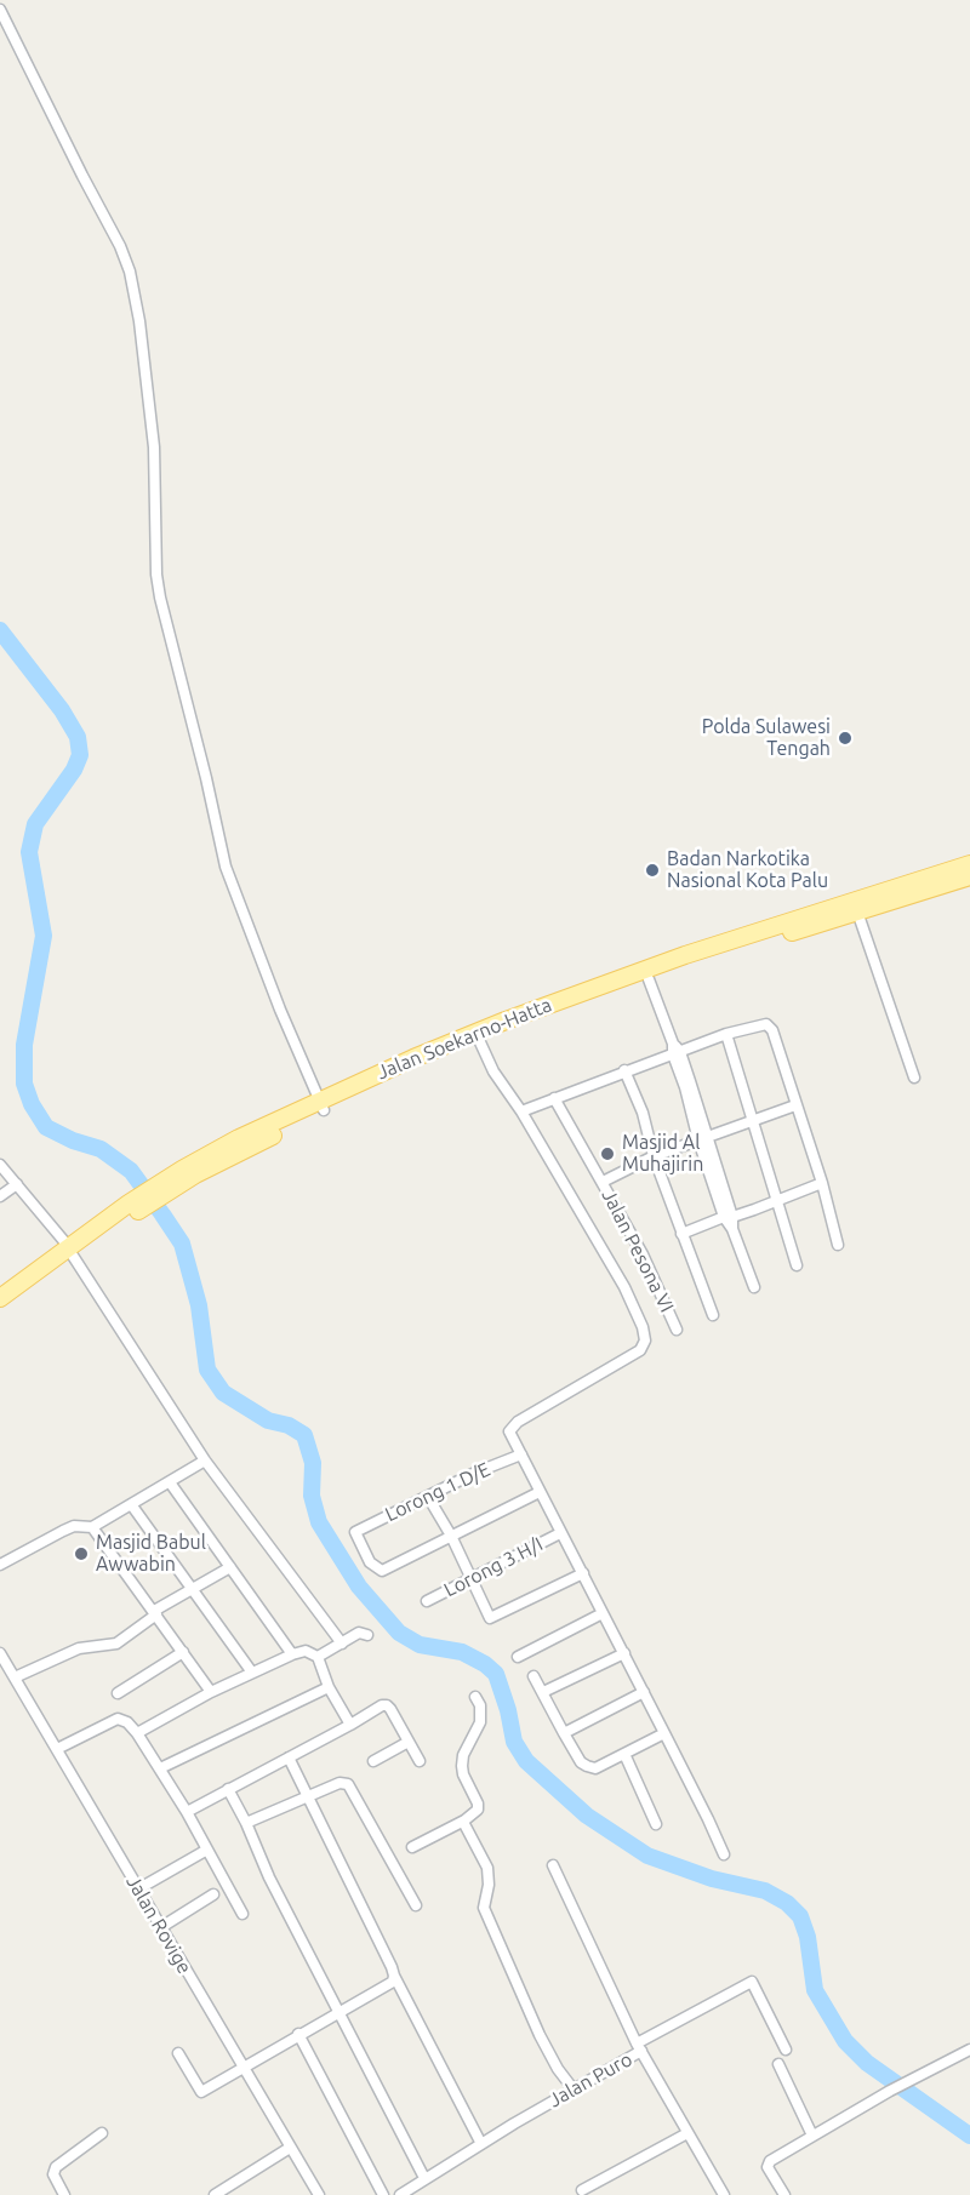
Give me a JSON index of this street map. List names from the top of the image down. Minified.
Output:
{"streets":{"main road":["Jalan Soekarno-Hatta"],"street":["Jalan Pesona VI","Lorong 1 D/E","Lorong 3 H/I","Jalan Rovige","Jalan Puro"]},"places":["Polda Sulawesi Tengah","Badan Narkotika Nasional Kota Palu","Masjid Al Muhajirin","Masjid Babul Awwabin"]}
